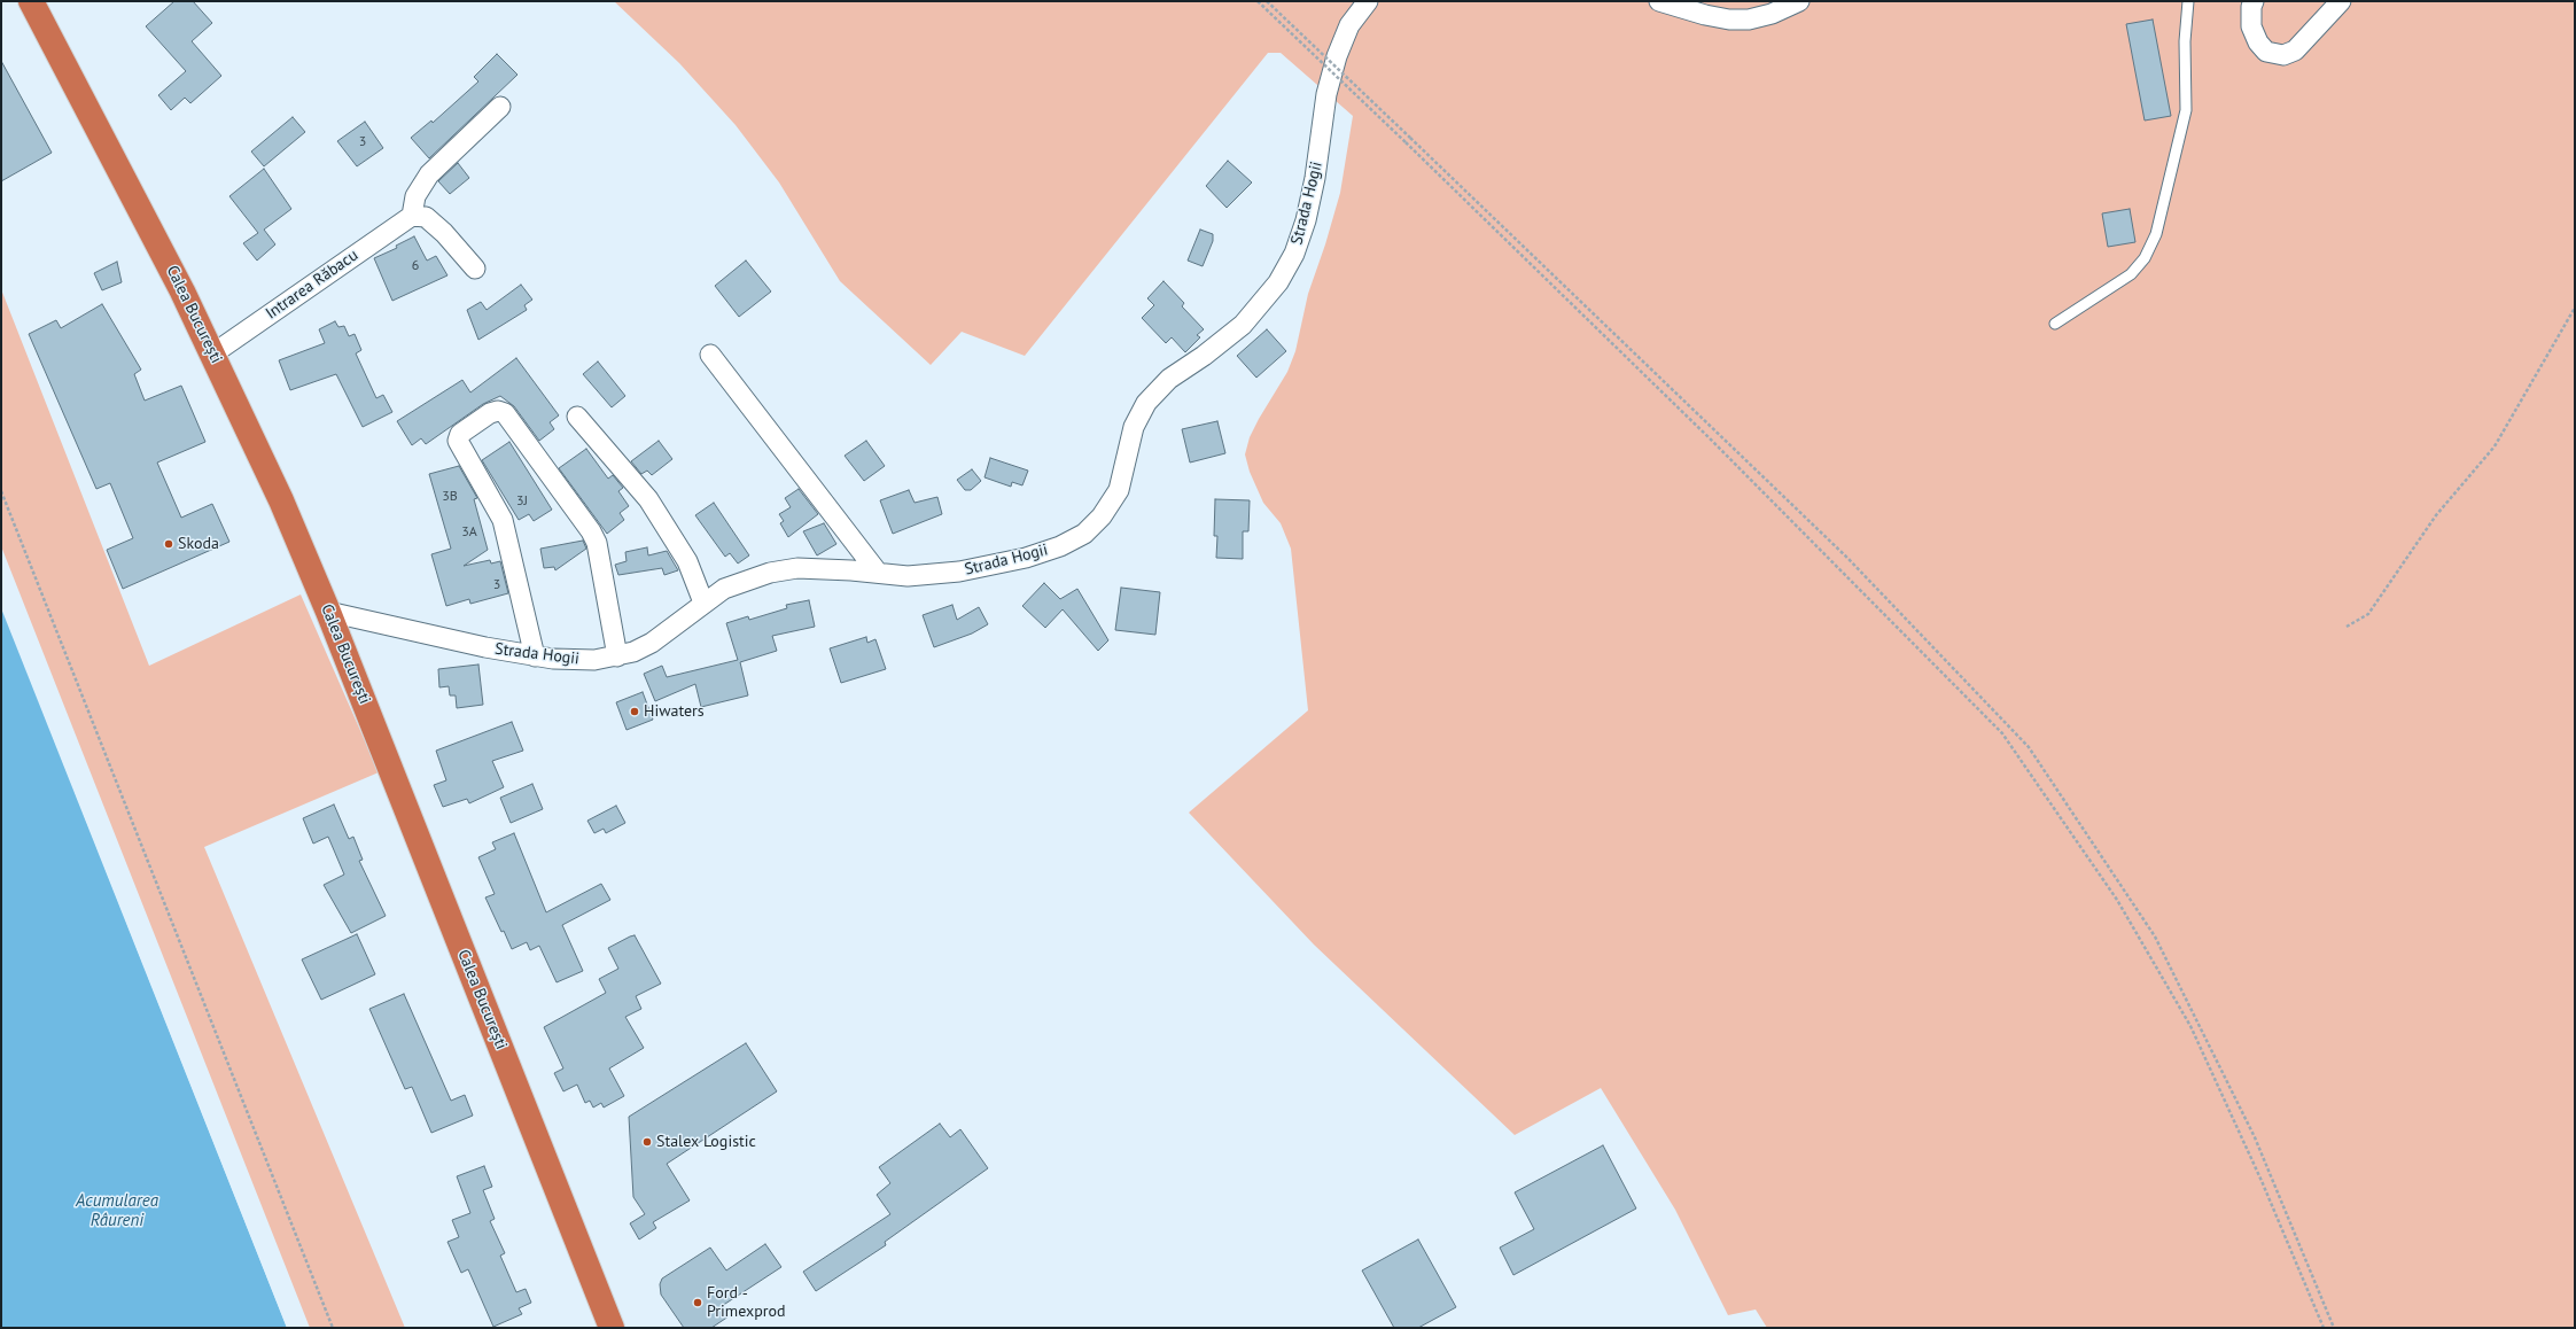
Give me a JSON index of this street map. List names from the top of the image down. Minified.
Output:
{"streets":{"highway":["Calea București"],"street":["Strada Hogii","Intrarea Răbacu"]},"crossings":[["Strada Hogii","Calea București"],["Intrarea Răbacu","Calea București"]],"water":["Acumularea Râureni"],"places":["Skoda","Hiwaters","Stalex Logistic","Ford - Primexprod"],"house_numbers":["3","6","3B","3J","3A","3"]}
